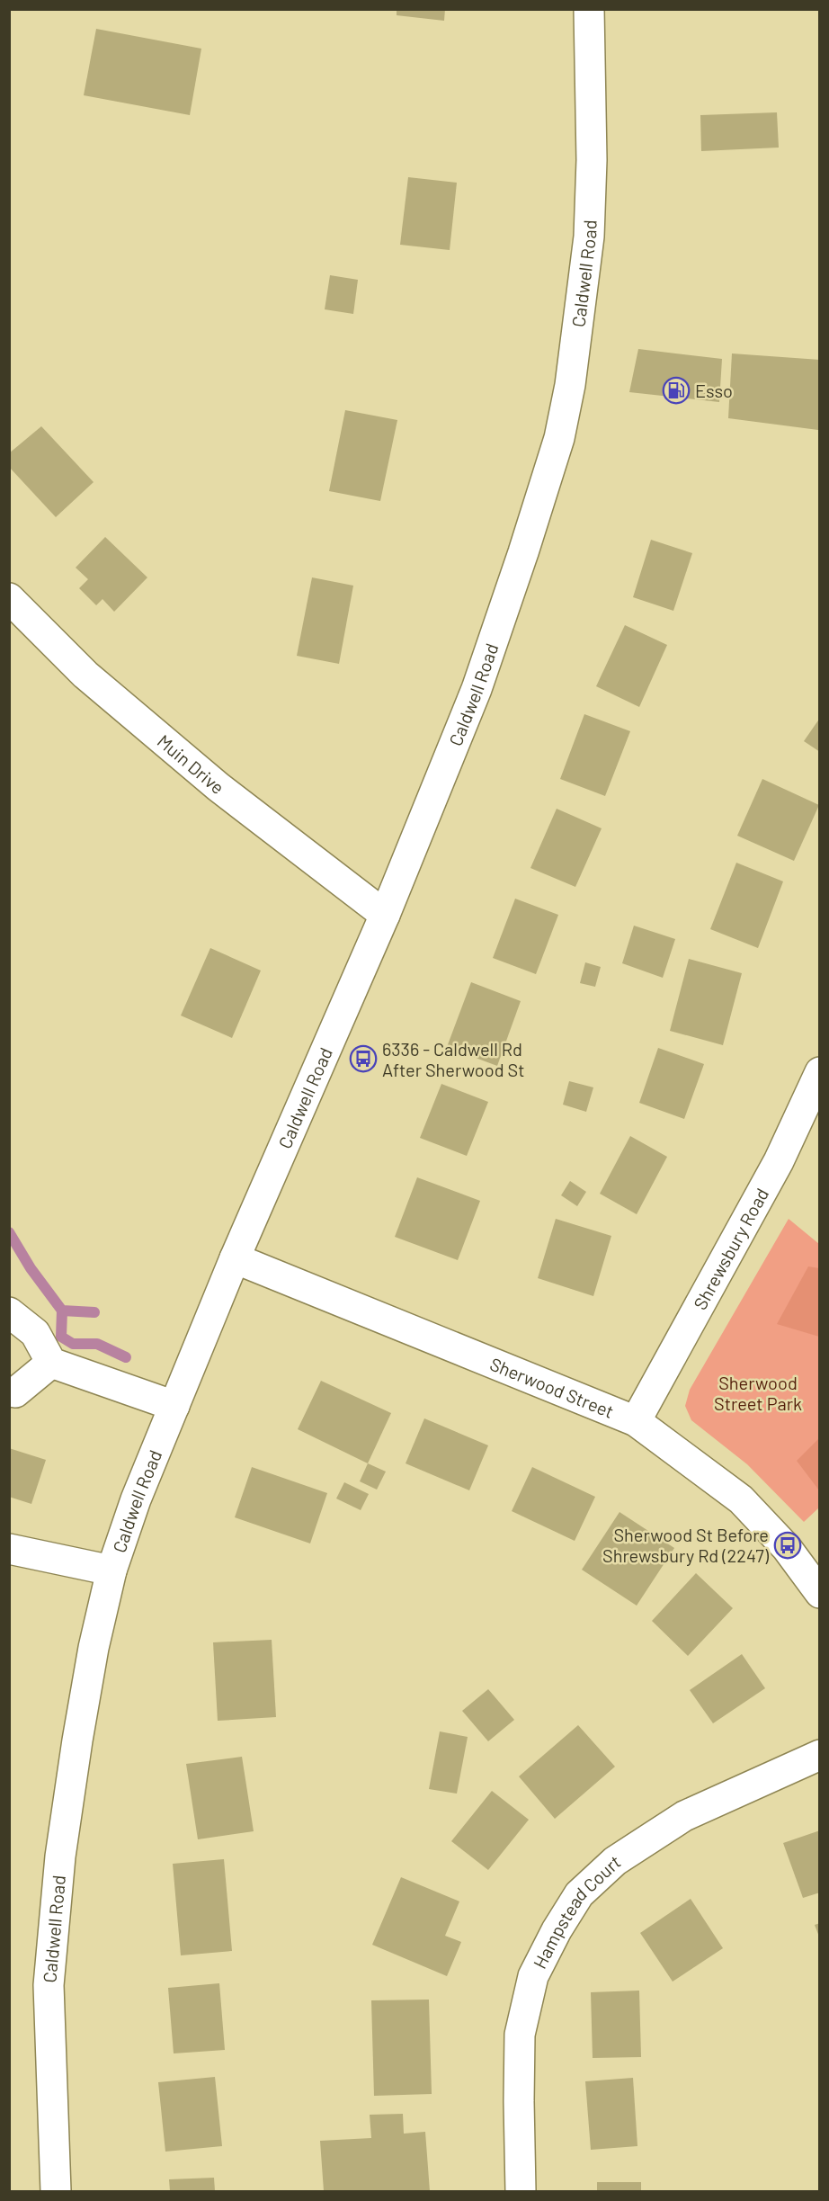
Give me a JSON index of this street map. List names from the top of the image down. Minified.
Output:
{"streets":{"street":["Caldwell Road","Muin Drive","Shrewsbury Road","Sherwood Street","Hampstead Court"]},"crossings":[["Caldwell Road","Muin Drive"],["Caldwell Road","Sherwood Street"],["Shrewsbury Road","Sherwood Street"]],"parks":["Sherwood Street Park"],"places":{"fuel station":["Esso"],"bus stop":["6336 - Caldwell Rd After Sherwood St","Sherwood St Before Shrewsbury Rd (2247)"]}}
